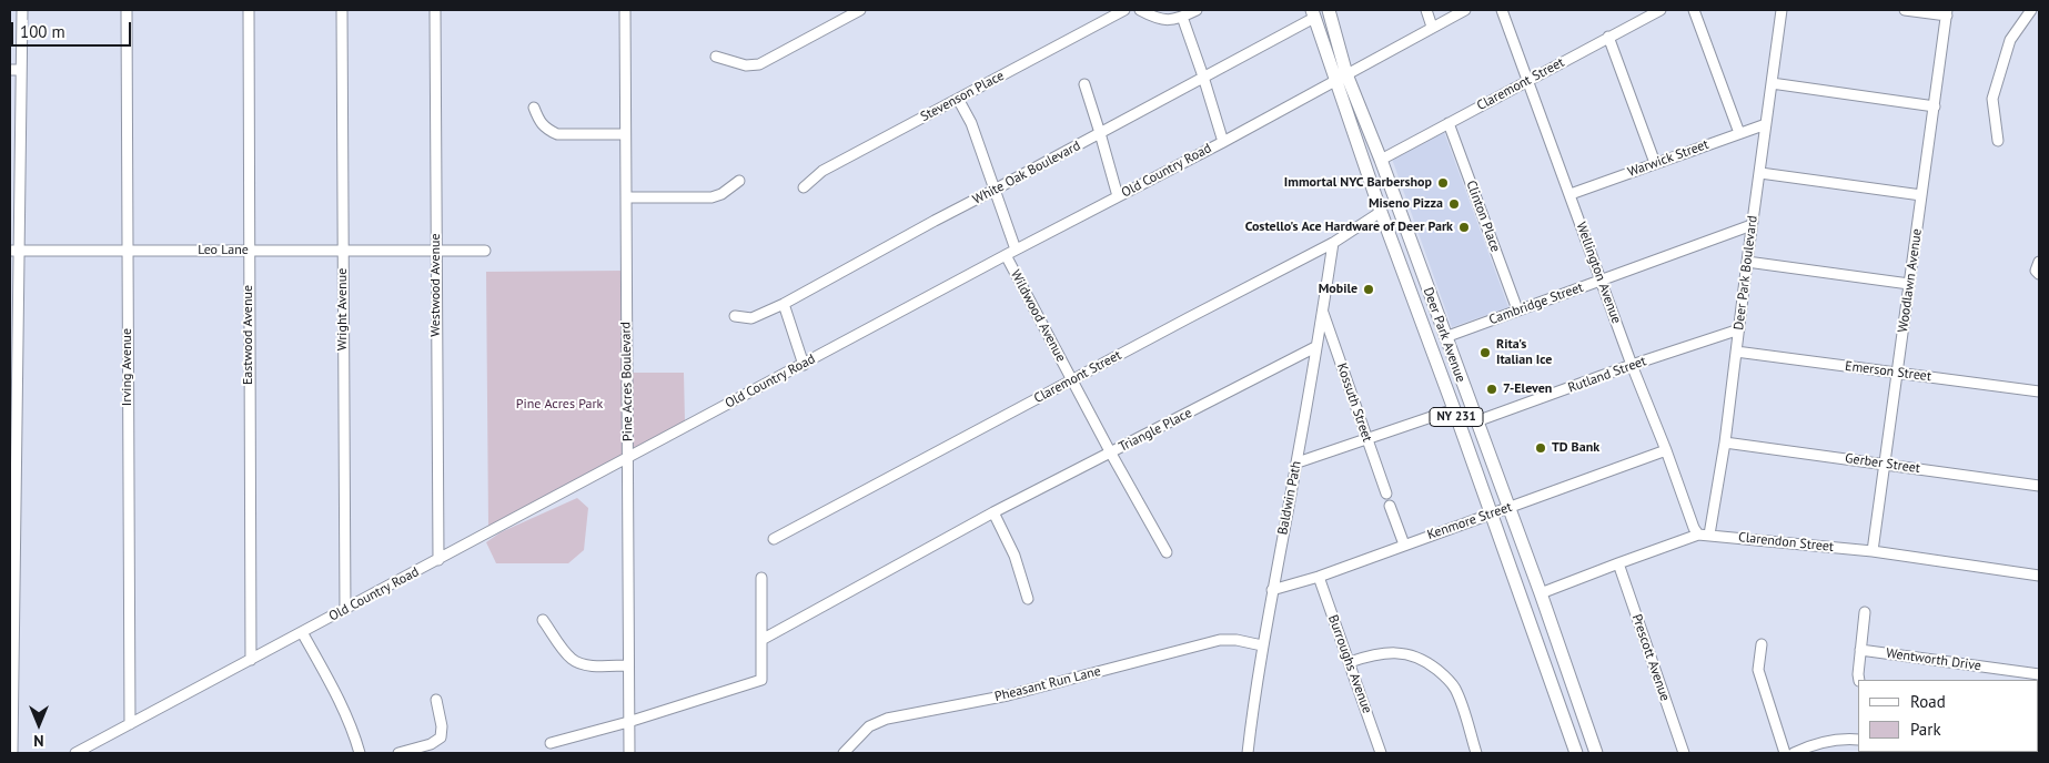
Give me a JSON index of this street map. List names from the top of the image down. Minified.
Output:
{"streets":{"main road":["Deer Park Avenue","NY 231"],"street":["Claremont Street","Stevenson Place","Warwick Street","Old Country Road","White Oak Boulevard","Clinton Place","Leo Lane","Wellington Avenue","Deer Park Boulevard","Woodlawn Avenue","Westwood Avenue","Cambridge Street","Wright Avenue","Wildwood Avenue","Eastwood Avenue","Irving Avenue","Emerson Street","Rutland Street","Pine Acres Boulevard","Kossuth Street","Triangle Place","Gerber Street","Baldwin Path","Kenmore Street","Clarendon Street","Prescott Avenue","Wentworth Drive","Burroughs Avenue","Pheasant Run Lane"]},"crossings":[["Claremont Street","Clinton Place"],["Claremont Street","Wellington Avenue"],["Claremont Street","Wildwood Avenue"],["Claremont Street","Deer Park Avenue"],["Claremont Street","Baldwin Path"],["Stevenson Place","Wildwood Avenue"],["Warwick Street","Wellington Avenue"],["Warwick Street","Deer Park Boulevard"],["Old Country Road","Westwood Avenue"],["Old Country Road","Wright Avenue"],["Old Country Road","Wildwood Avenue"],["Old Country Road","Eastwood Avenue"],["Old Country Road","Deer Park Avenue"],["Old Country Road","Irving Avenue"],["Old Country Road","Pine Acres Boulevard"],["White Oak Boulevard","Wildwood Avenue"],["White Oak Boulevard","Deer Park Avenue"],["Clinton Place","Cambridge Street"],["Leo Lane","Westwood Avenue"],["Leo Lane","Wright Avenue"],["Leo Lane","Eastwood Avenue"],["Leo Lane","Irving Avenue"],["Wellington Avenue","Deer Park Boulevard"],["Wellington Avenue","Cambridge Street"],["Wellington Avenue","Rutland Street"],["Wellington Avenue","Kenmore Street"],["Wellington Avenue","Clarendon Street"],["Deer Park Boulevard","Cambridge Street"],["Deer Park Boulevard","Emerson Street"],["Deer Park Boulevard","Rutland Street"],["Deer Park Boulevard","Gerber Street"],["Deer Park Boulevard","Clarendon Street"],["Woodlawn Avenue","Emerson Street"],["Woodlawn Avenue","Gerber Street"],["Woodlawn Avenue","Clarendon Street"],["Cambridge Street","Deer Park Avenue"],["Wildwood Avenue","Triangle Place"],["Deer Park Avenue","Rutland Street"],["Deer Park Avenue","Kenmore Street"],["Deer Park Avenue","Clarendon Street"],["Kossuth Street","Baldwin Path"],["Triangle Place","Baldwin Path"],["Baldwin Path","Kenmore Street"],["Baldwin Path","Pheasant Run Lane"],["Kenmore Street","Burroughs Avenue"],["Clarendon Street","Prescott Avenue"]],"parks":["Pine Acres Park"],"places":["Immortal NYC Barbershop","Miseno Pizza","Costello's Ace Hardware of Deer Park","Mobile","Rita's Italian Ice","7-Eleven","TD Bank"],"legend":["Road","Park"],"scale_bar":"100 m","north":"bottom"}
